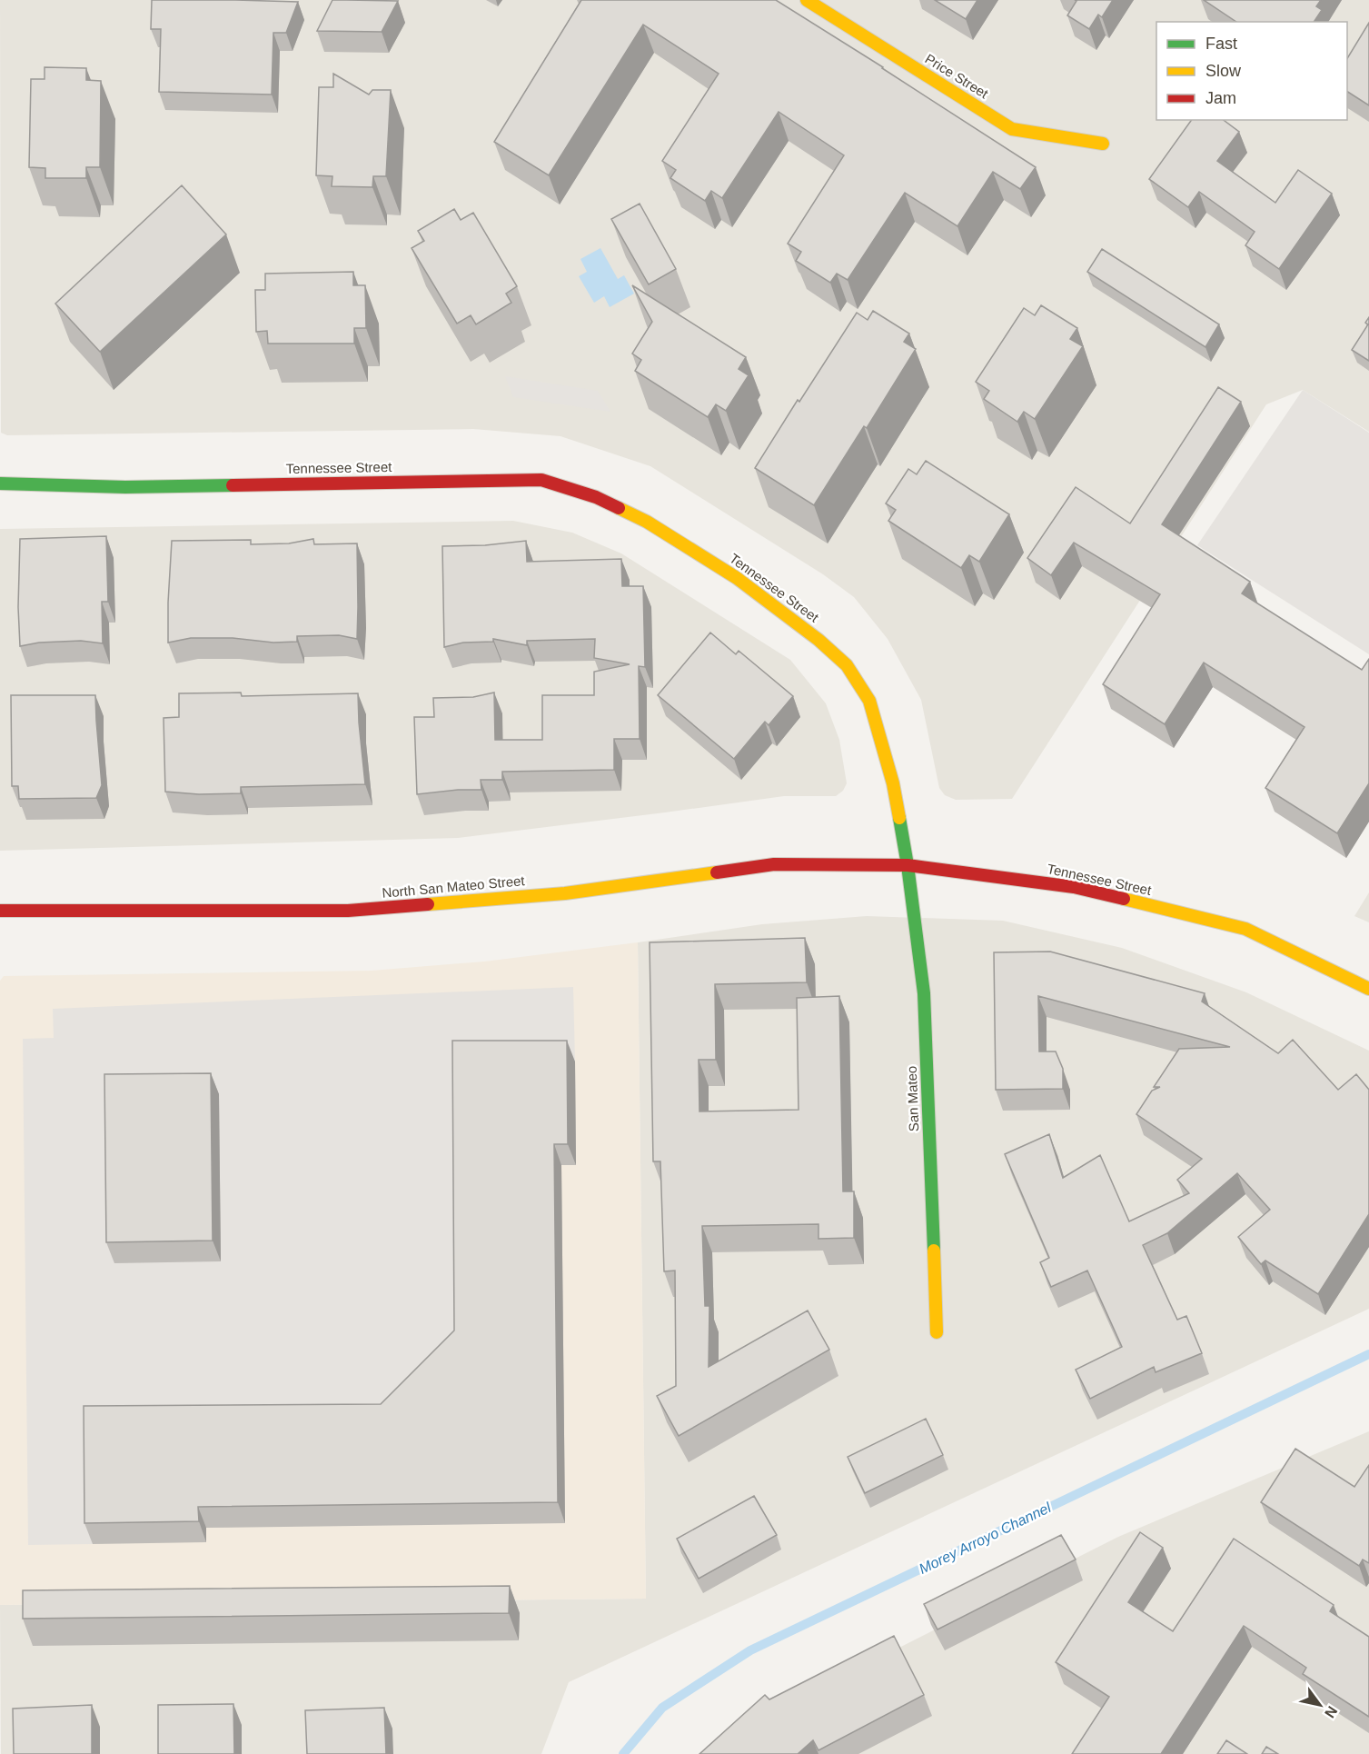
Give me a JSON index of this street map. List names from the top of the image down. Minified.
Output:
{"streets":{"street":["Price Street","Tennessee Street","North San Mateo Street","San Mateo"]},"crossings":[["Tennessee Street","North San Mateo Street"],["Tennessee Street","San Mateo"],["North San Mateo Street","San Mateo"]],"water":["Morey Arroyo Channel"],"legend":["Fast","Slow","Jam"],"north":"bottom right"}
